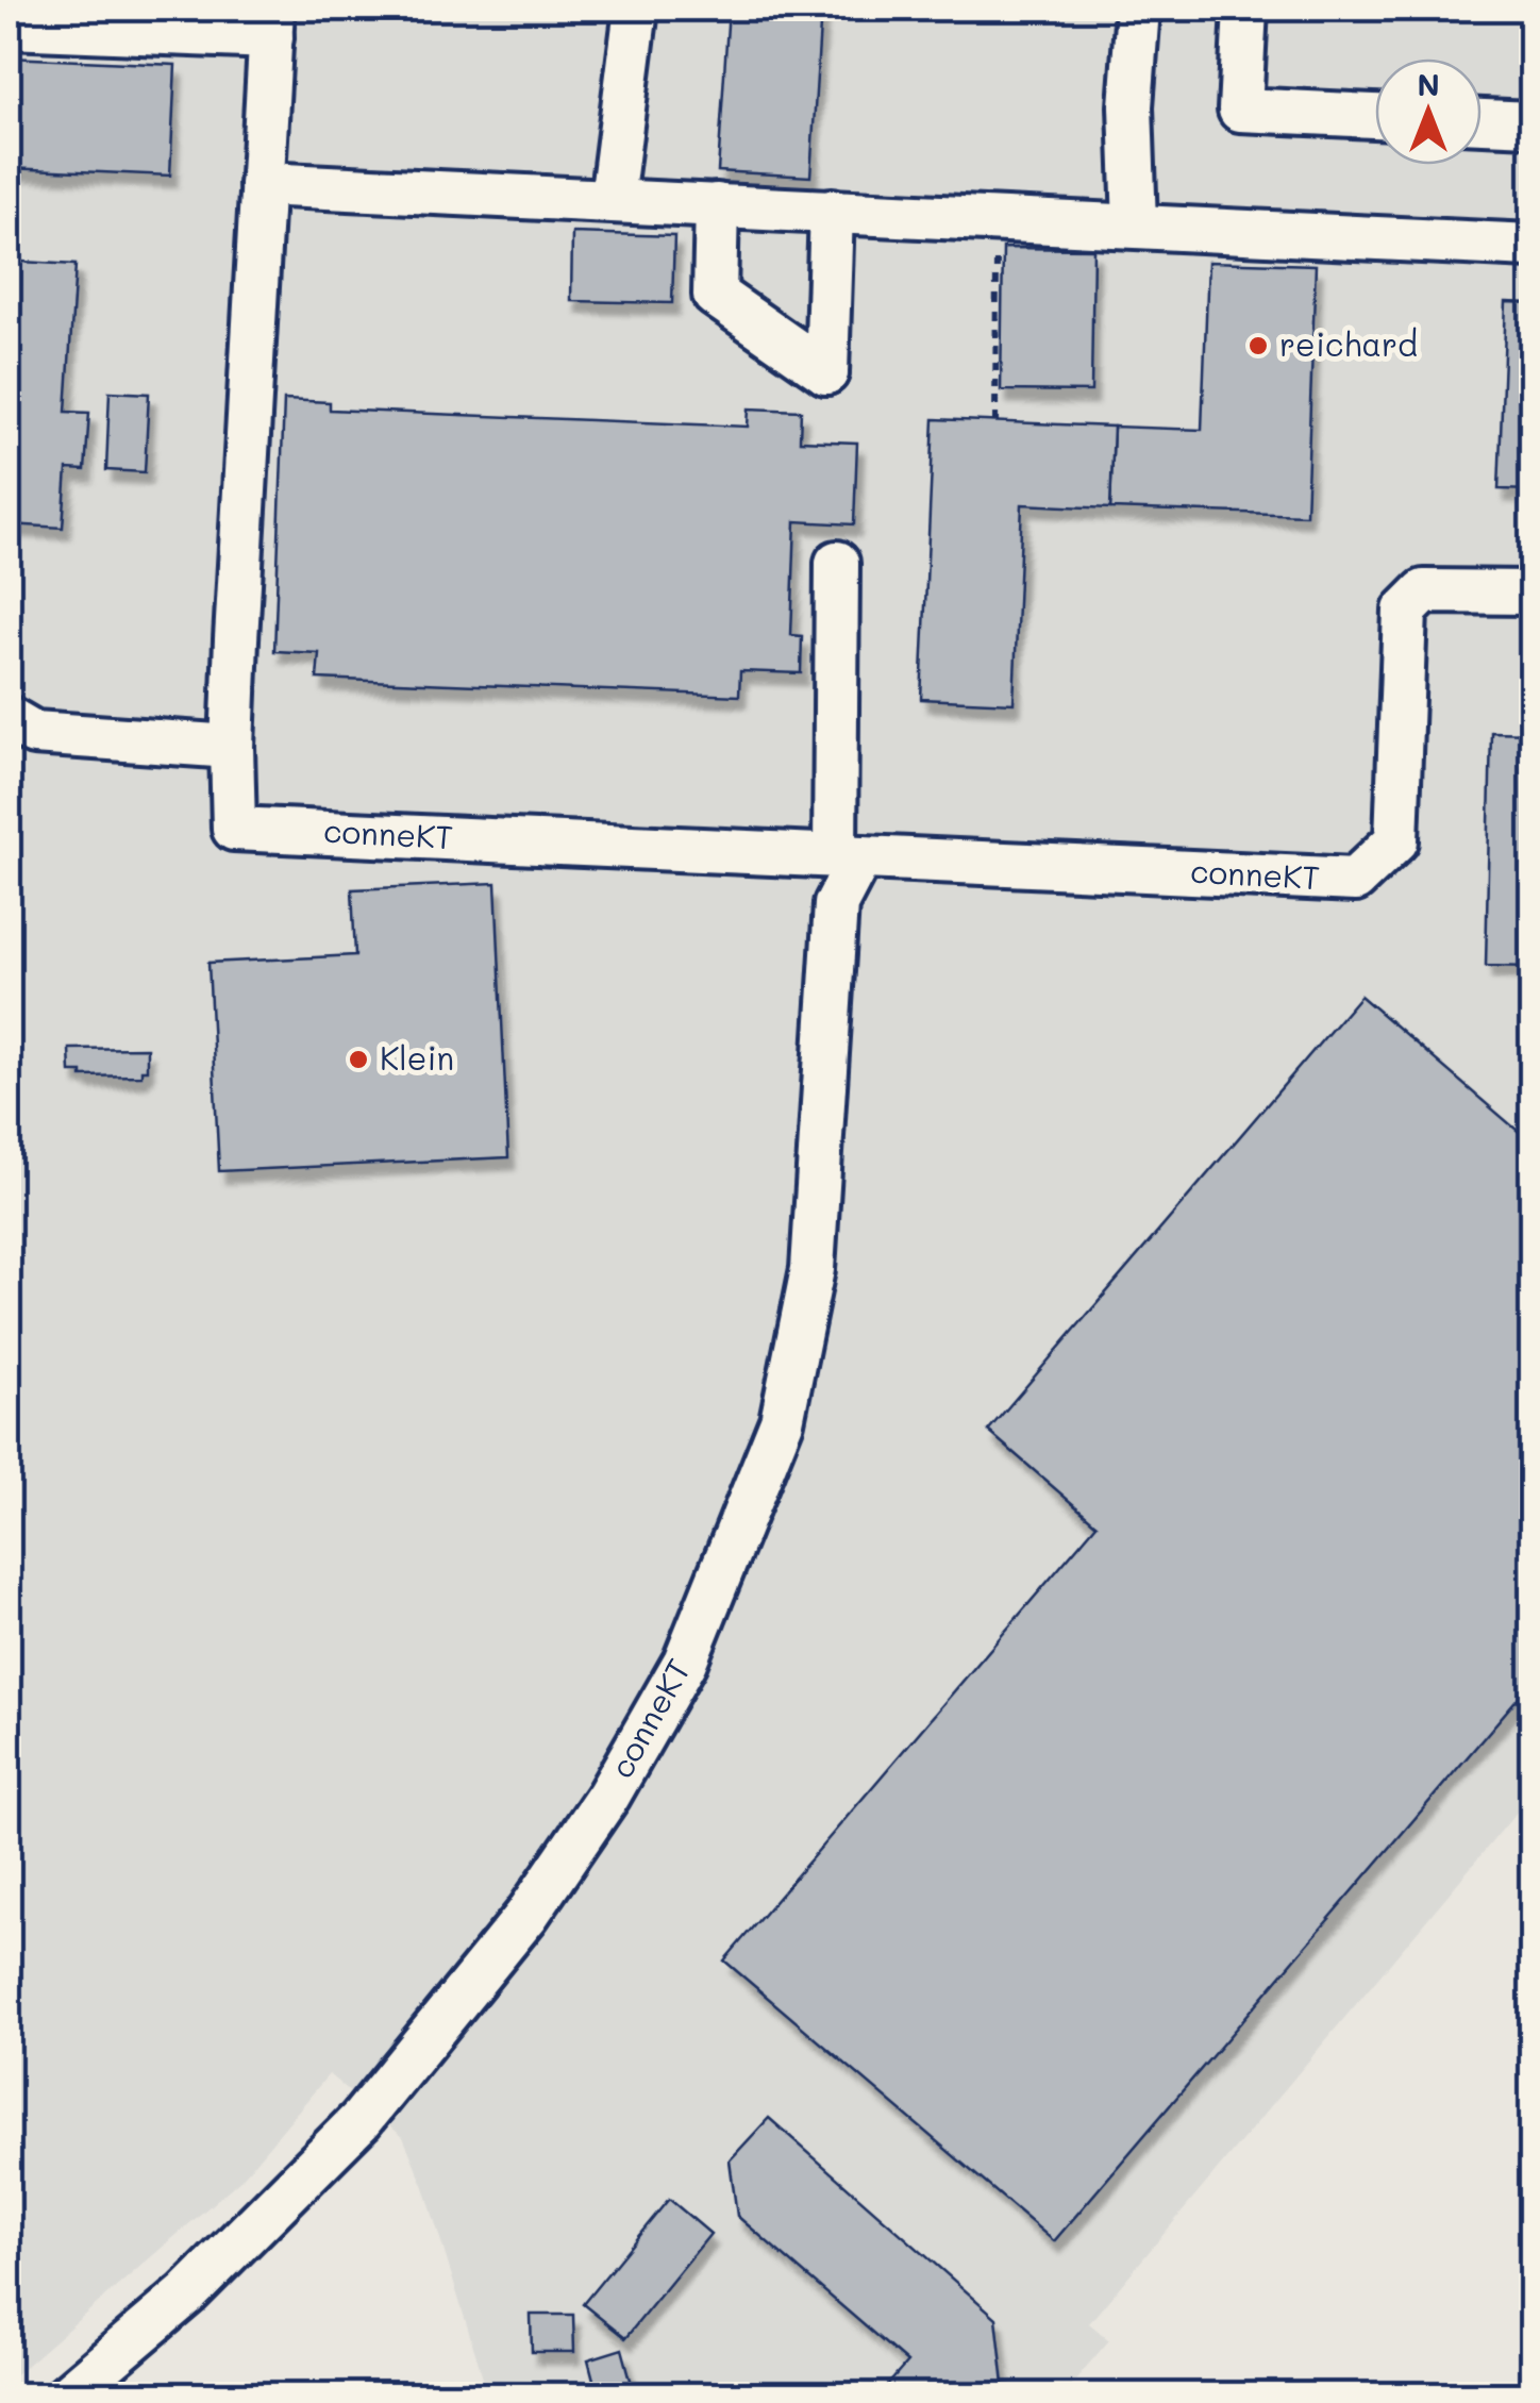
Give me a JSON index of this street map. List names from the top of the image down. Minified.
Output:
{"streets":{"street":["conneKT"]},"places":["reichard","Klein"],"north":"top"}
